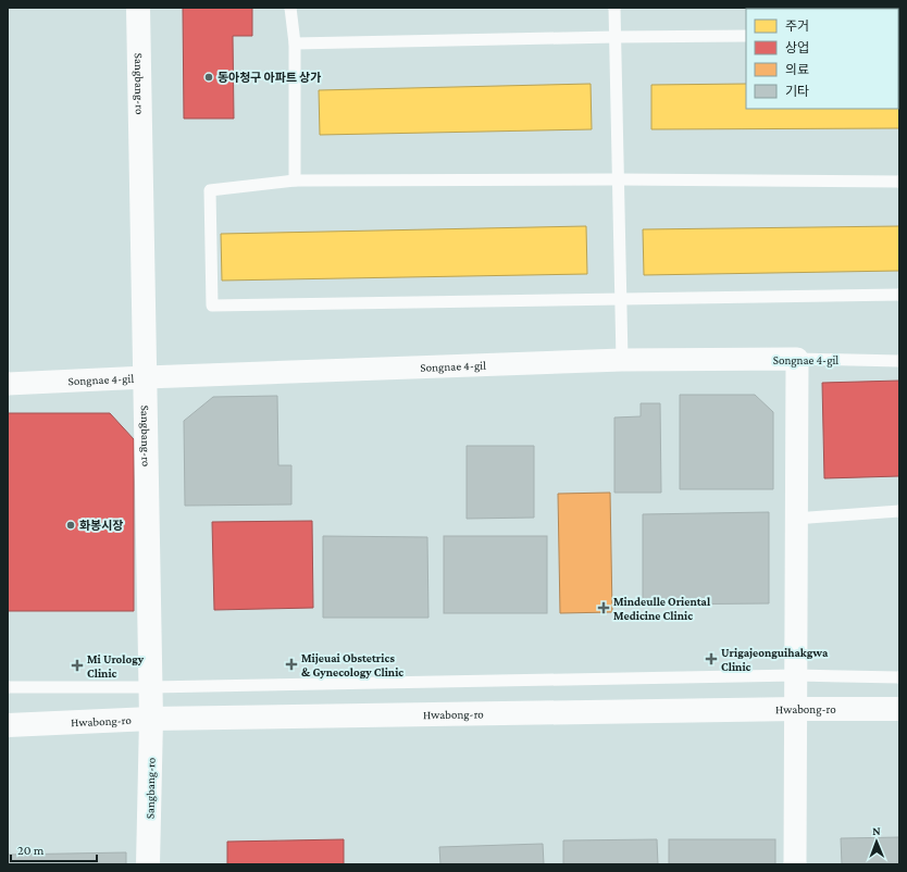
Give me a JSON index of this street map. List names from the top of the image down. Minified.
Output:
{"streets":{"street":["Sangbang-ro","Songnae 4-gil","Hwabong-ro"]},"crossings":[["Sangbang-ro","Songnae 4-gil"],["Sangbang-ro","Hwabong-ro"]],"places":{"other":["동아청구 아파트 상가","화봉시장"],"health":["Mindeulle Oriental Medicine Clinic","Urigajeonguihakgwa Clinic","Mijeuai Obstetrics & Gynecology Clinic","Mi Urology Clinic"]},"legend":["주거","상업","의료","기타"],"scale_bar":"20 m","north":"top"}
